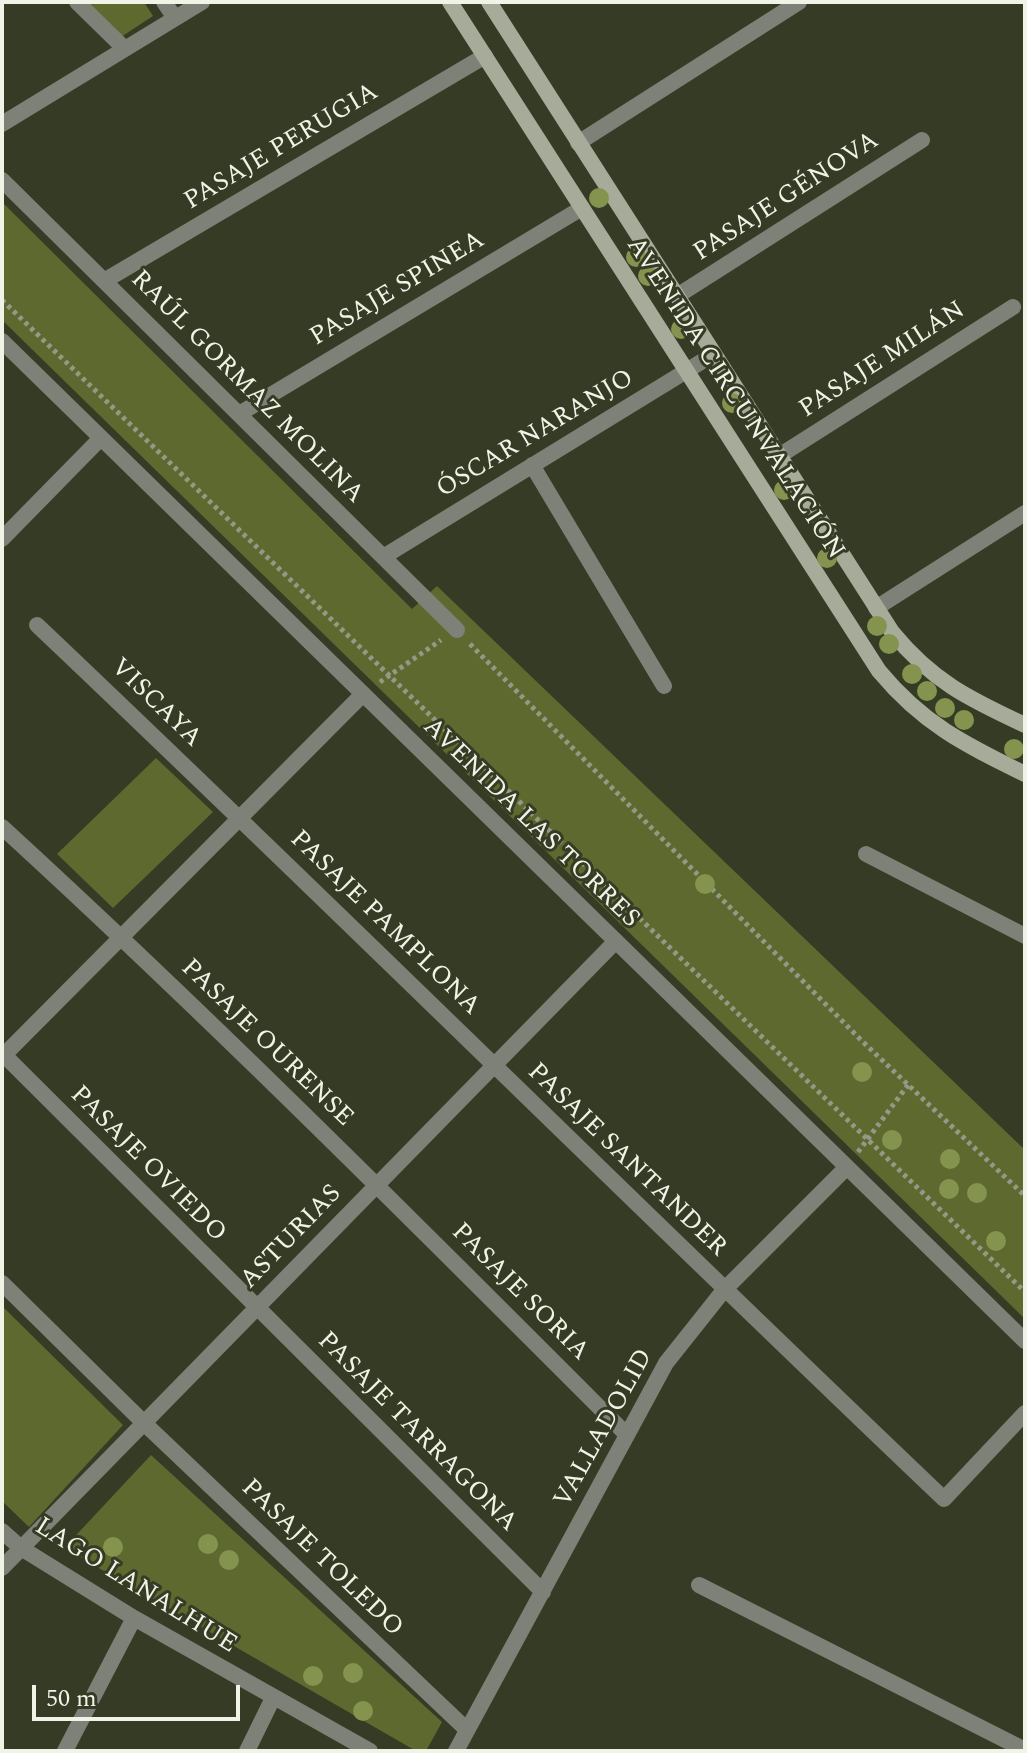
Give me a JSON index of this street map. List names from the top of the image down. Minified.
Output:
{"streets":{"street":["PASAJE PERUGIA","PASAJE GÉNOVA","PASAJE SPINEA","PASAJE MILÁN","RAÚL GORMAZ MOLINA","AVENIDA CIRCUNVALACIÓN","ÓSCAR NARANJO","VISCAYA","AVENIDA LAS TORRES","PASAJE PAMPLONA","PASAJE OURENSE","PASAJE SANTANDER","PASAJE OVIEDO","ASTURIAS","PASAJE SORIA","VALLADOLID","PASAJE TARRAGONA","PASAJE TOLEDO","LAGO LANALHUE"]},"crossings":[["PASAJE PERUGIA","RAÚL GORMAZ MOLINA"],["PASAJE PERUGIA","AVENIDA CIRCUNVALACIÓN"],["PASAJE GÉNOVA","AVENIDA CIRCUNVALACIÓN"],["PASAJE SPINEA","RAÚL GORMAZ MOLINA"],["PASAJE SPINEA","AVENIDA CIRCUNVALACIÓN"],["PASAJE MILÁN","AVENIDA CIRCUNVALACIÓN"],["RAÚL GORMAZ MOLINA","ÓSCAR NARANJO"],["AVENIDA CIRCUNVALACIÓN","ÓSCAR NARANJO"],["VISCAYA","PASAJE PAMPLONA"],["AVENIDA LAS TORRES","ASTURIAS"],["AVENIDA LAS TORRES","VALLADOLID"],["PASAJE PAMPLONA","PASAJE SANTANDER"],["PASAJE PAMPLONA","ASTURIAS"],["PASAJE OURENSE","ASTURIAS"],["PASAJE OURENSE","PASAJE SORIA"],["PASAJE SANTANDER","ASTURIAS"],["PASAJE SANTANDER","VALLADOLID"],["PASAJE OVIEDO","ASTURIAS"],["PASAJE OVIEDO","PASAJE TARRAGONA"],["ASTURIAS","PASAJE SORIA"],["ASTURIAS","PASAJE TARRAGONA"],["ASTURIAS","PASAJE TOLEDO"],["ASTURIAS","LAGO LANALHUE"],["PASAJE SORIA","VALLADOLID"],["VALLADOLID","PASAJE TARRAGONA"],["VALLADOLID","PASAJE TOLEDO"]],"scale_bar":"50 m"}
